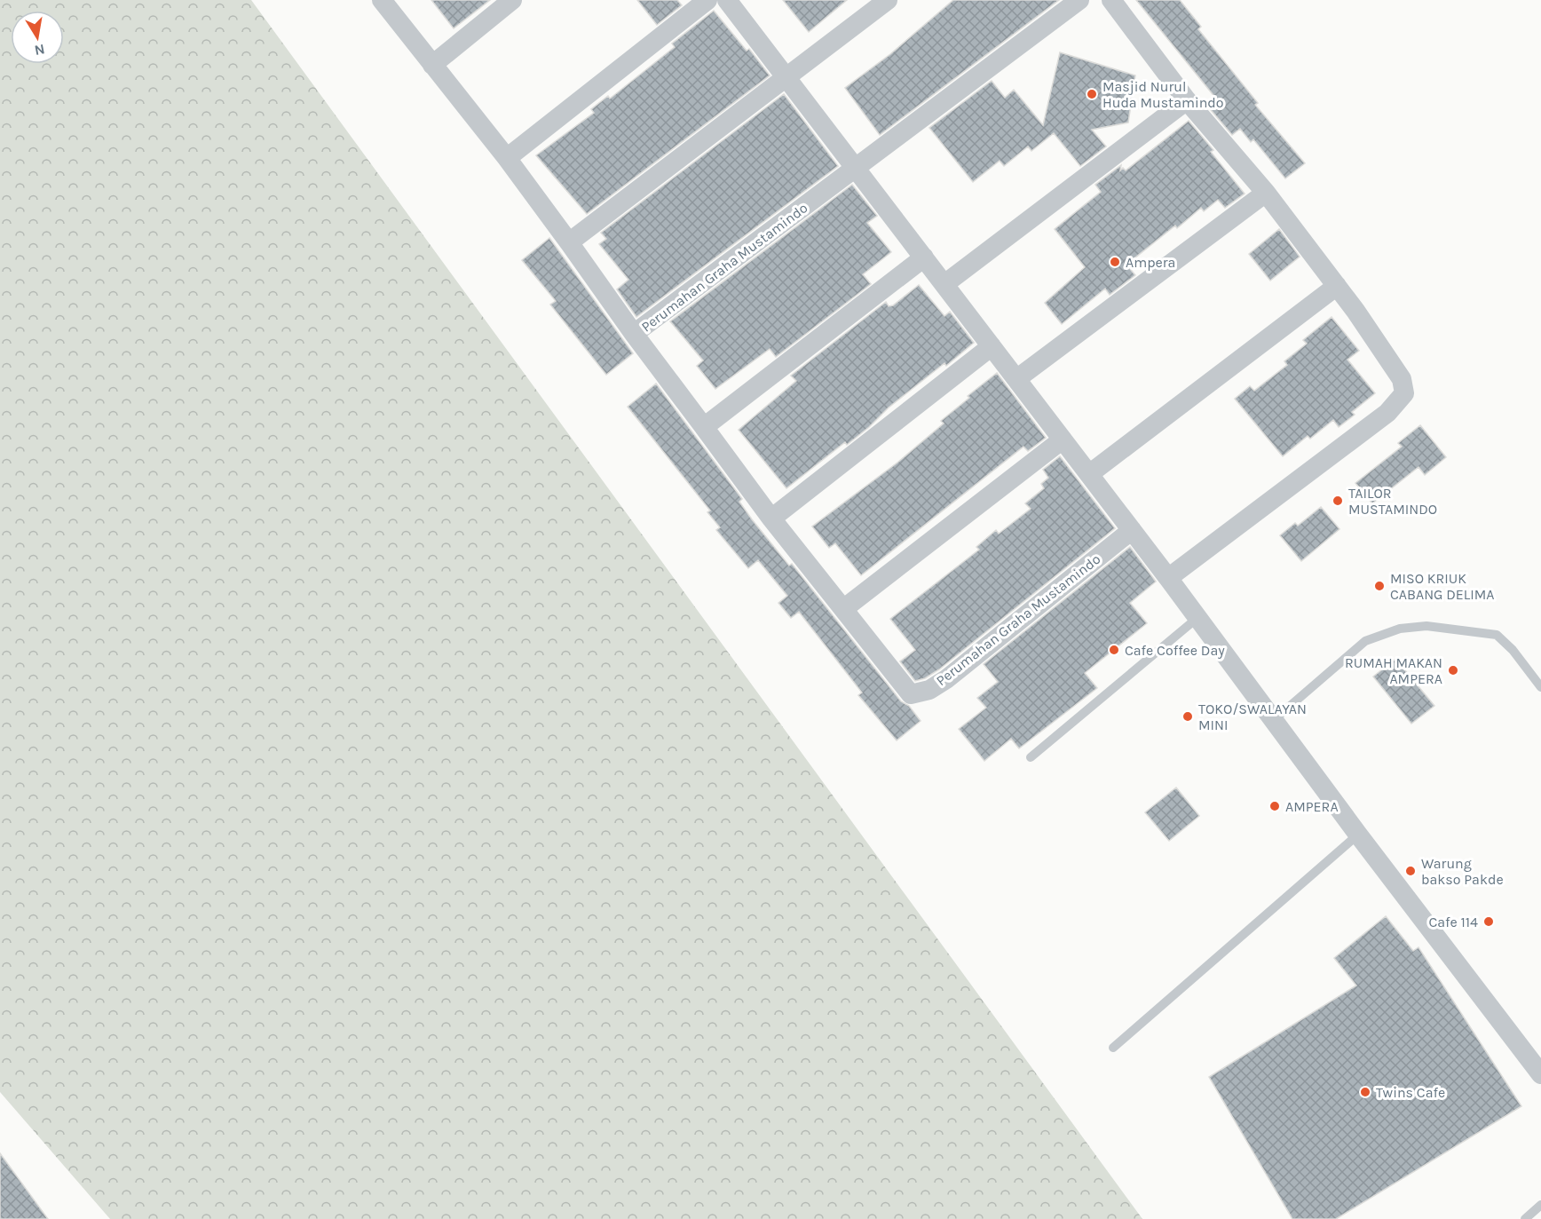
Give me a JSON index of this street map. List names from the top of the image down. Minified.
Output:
{"streets":{"street":["Perumahan Graha Mustamindo"]},"places":["Masjid Nurul Huda Mustamindo","Ampera","TAILOR MUSTAMINDO","MISO KRIUK CABANG DELIMA","Cafe Coffee Day","RUMAH MAKAN AMPERA","TOKO/SWALAYAN MINI","AMPERA","Warung bakso Pakde","Cafe 114","Twins Cafe"],"north":"bottom"}
